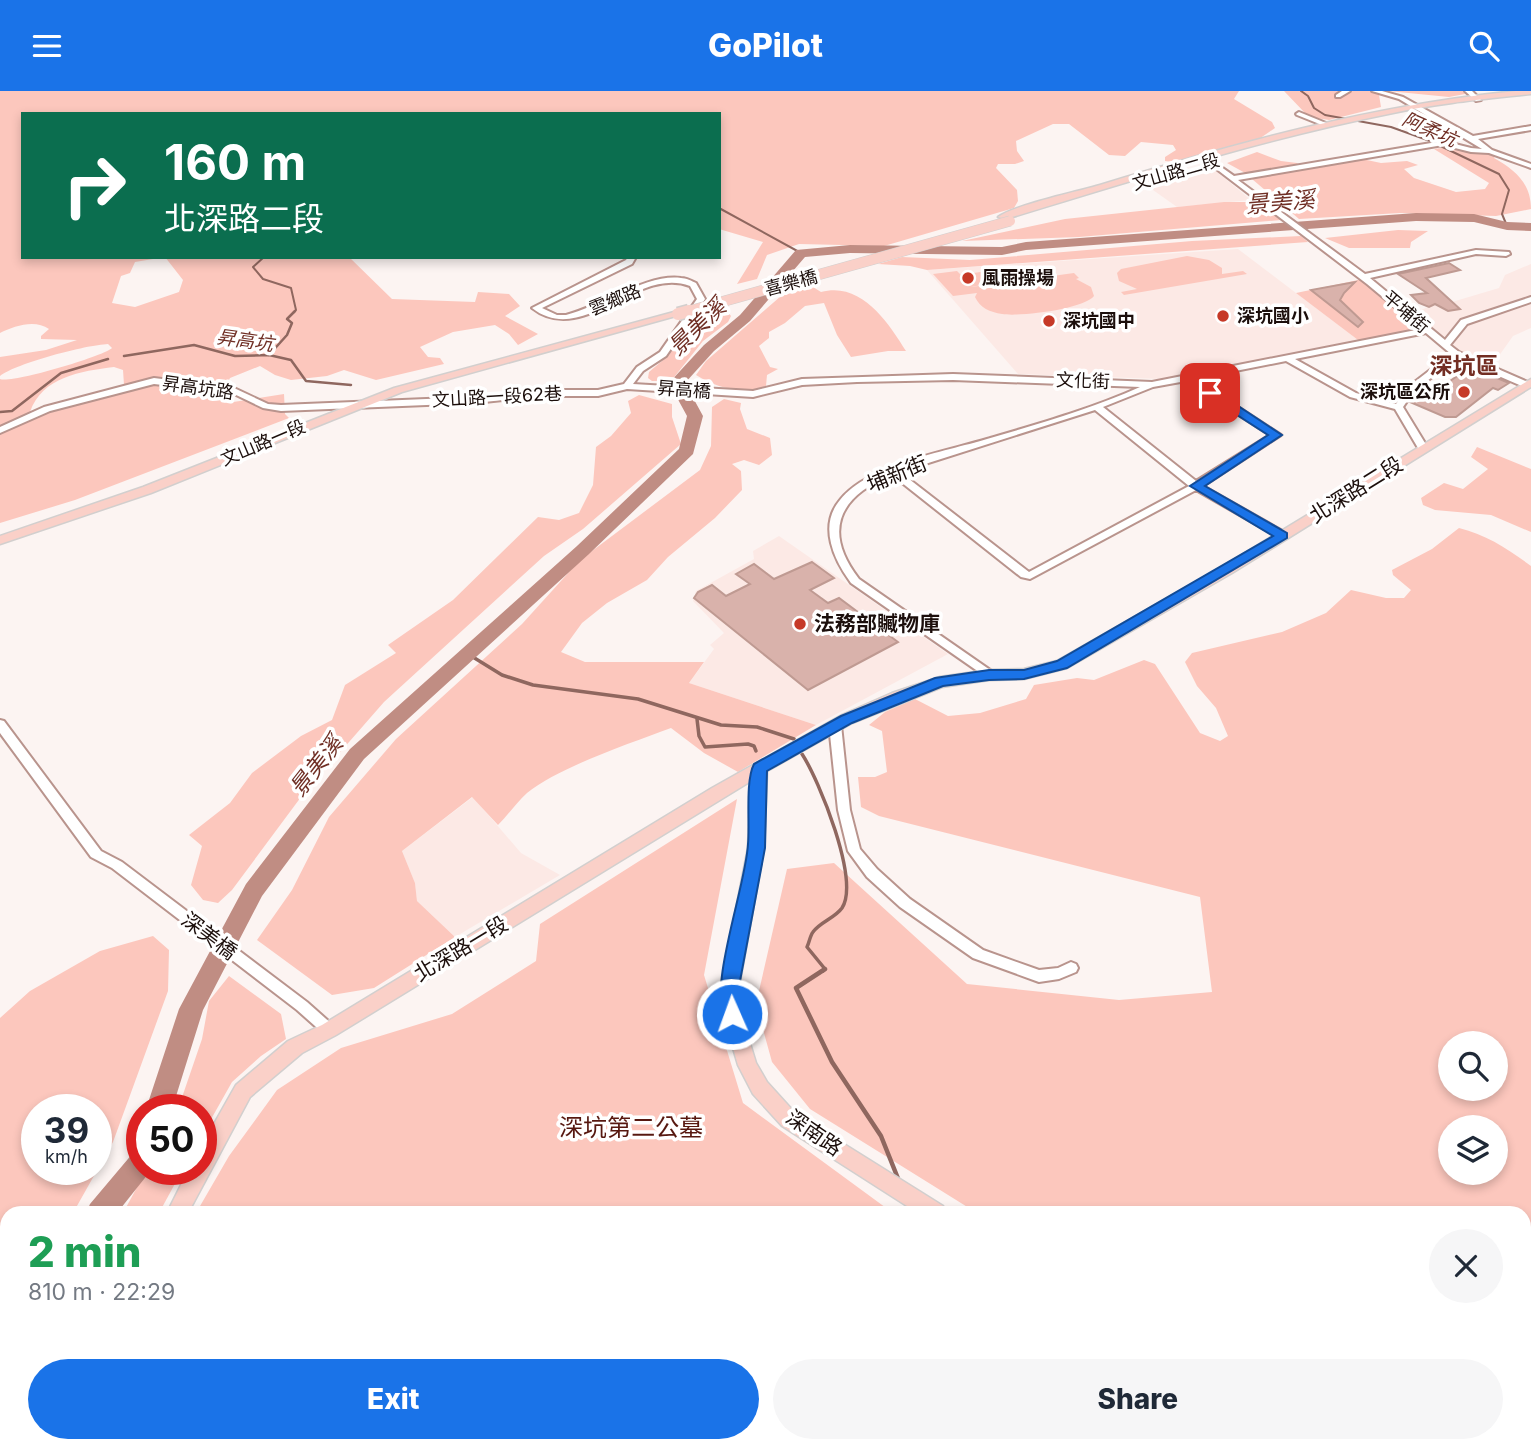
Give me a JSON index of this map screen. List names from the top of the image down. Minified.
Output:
{"streets":{"main road":["文山路二段","喜樂橋","文山路一段","北深路二段","北深路一段","深南路"],"street":["雲鄉路","平埔街","文化街","昇高坑路","昇高橋","文山路一段62巷","埔新街","深美橋"]},"crossings":[["文山路二段","喜樂橋"],["喜樂橋","文山路一段"],["雲鄉路","昇高橋"],["雲鄉路","文山路一段62巷"],["平埔街","文化街"],["平埔街","北深路二段"],["文化街","昇高橋"],["文化街","埔新街"],["昇高坑路","文山路一段62巷"],["昇高坑路","文山路一段"],["昇高橋","文山路一段62巷"],["文山路一段62巷","文山路一段"],["埔新街","北深路二段"],["北深路二段","北深路一段"],["北深路二段","深南路"],["北深路一段","深南路"]],"districts":["深坑區"],"water":["阿柔坑","景美溪","昇高坑"],"parks":["深坑第二公墓"],"places":["風雨操場","深坑國小","深坑國中","深坑區公所","法務部贓物庫"],"page":{"header":"GoPilot","turn":["160 m","北深路二段"],"speed":"39 km/h","limit":"50","heading":["2 min","810 m · 22:29"],"buttons":["Exit","Share"]}}
